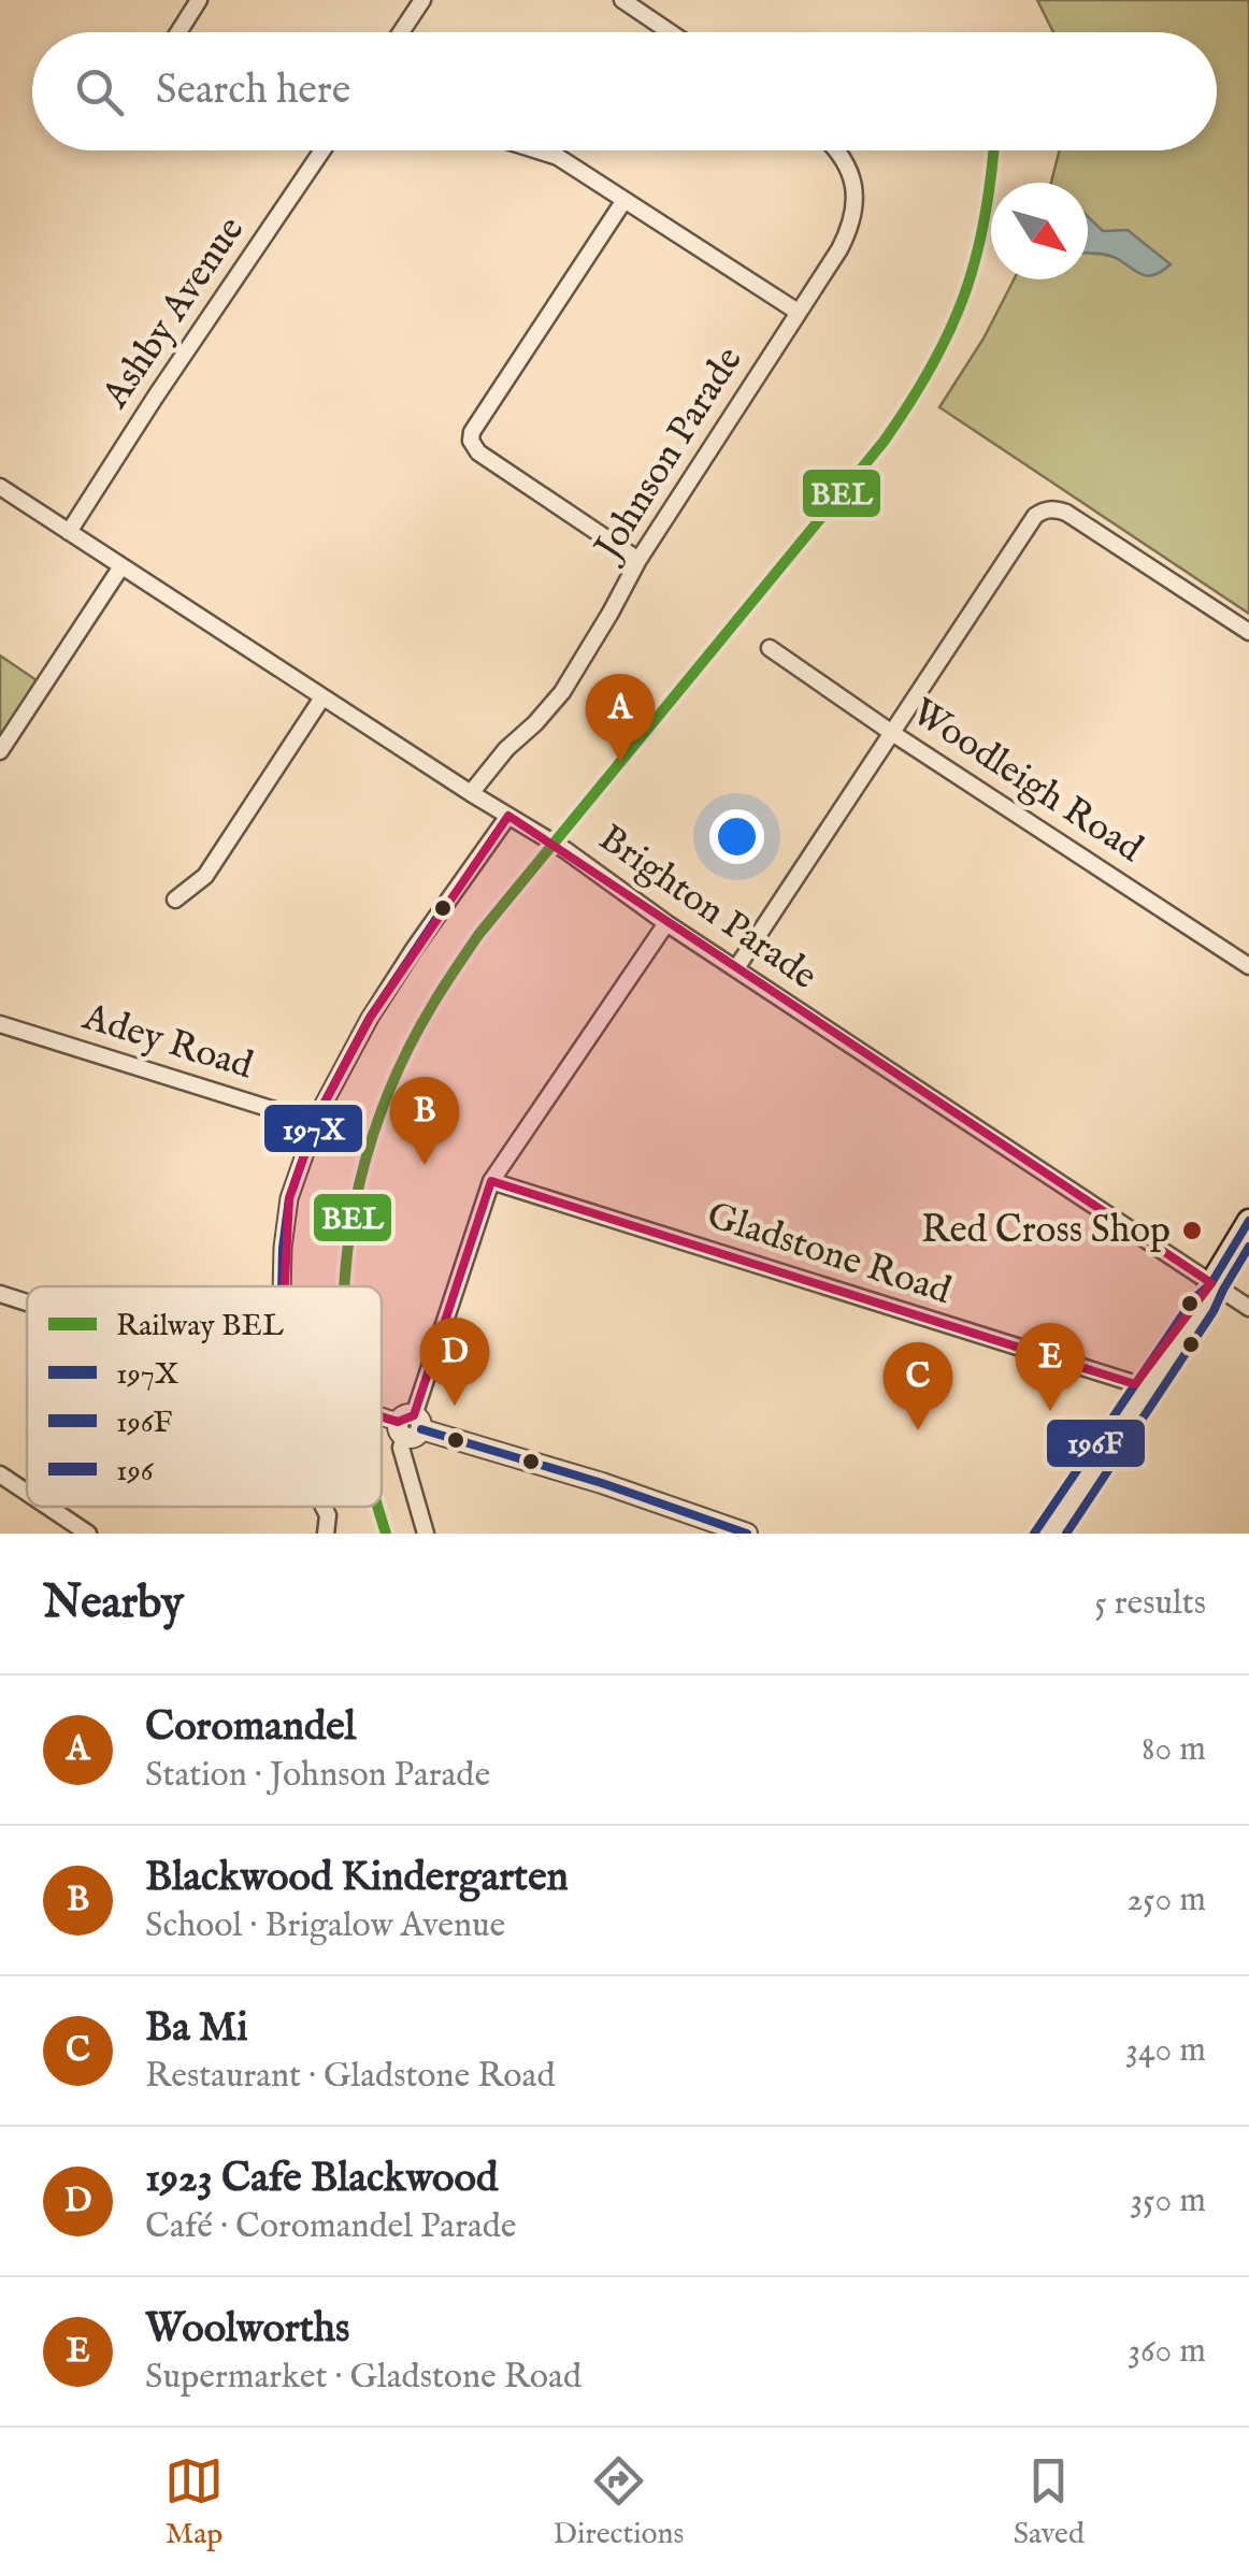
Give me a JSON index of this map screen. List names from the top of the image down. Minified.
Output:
{"streets":{"street":["Ashby Avenue","Johnson Parade","Woodleigh Road","Brighton Parade","Adey Road","Gladstone Road"]},"crossings":[["Ashby Avenue","Brighton Parade"],["Johnson Parade","Brighton Parade"]],"places":["Red Cross Shop"],"lines":["rail line BEL","transit line 197X","transit line 196F","transit line 196"],"legend":["Railway BEL","197X","196F","196"],"north":"bottom right","page":{"search":"Search here","pins":["A","B","D","E","C"],"heading":["Nearby","5 results"],"list":[{"mark":"A","name":"Coromandel","note":"Station · Johnson Parade","value":"80 m"},{"mark":"B","name":"Blackwood Kindergarten","note":"School · Brigalow Avenue","value":"250 m"},{"mark":"C","name":"Ba Mi","note":"Restaurant · Gladstone Road","value":"340 m"},{"mark":"D","name":"1923 Cafe Blackwood","note":"Café · Coromandel Parade","value":"350 m"},{"mark":"E","name":"Woolworths","note":"Supermarket · Gladstone Road","value":"360 m"}],"nav":["Map","Directions","Saved"]}}
